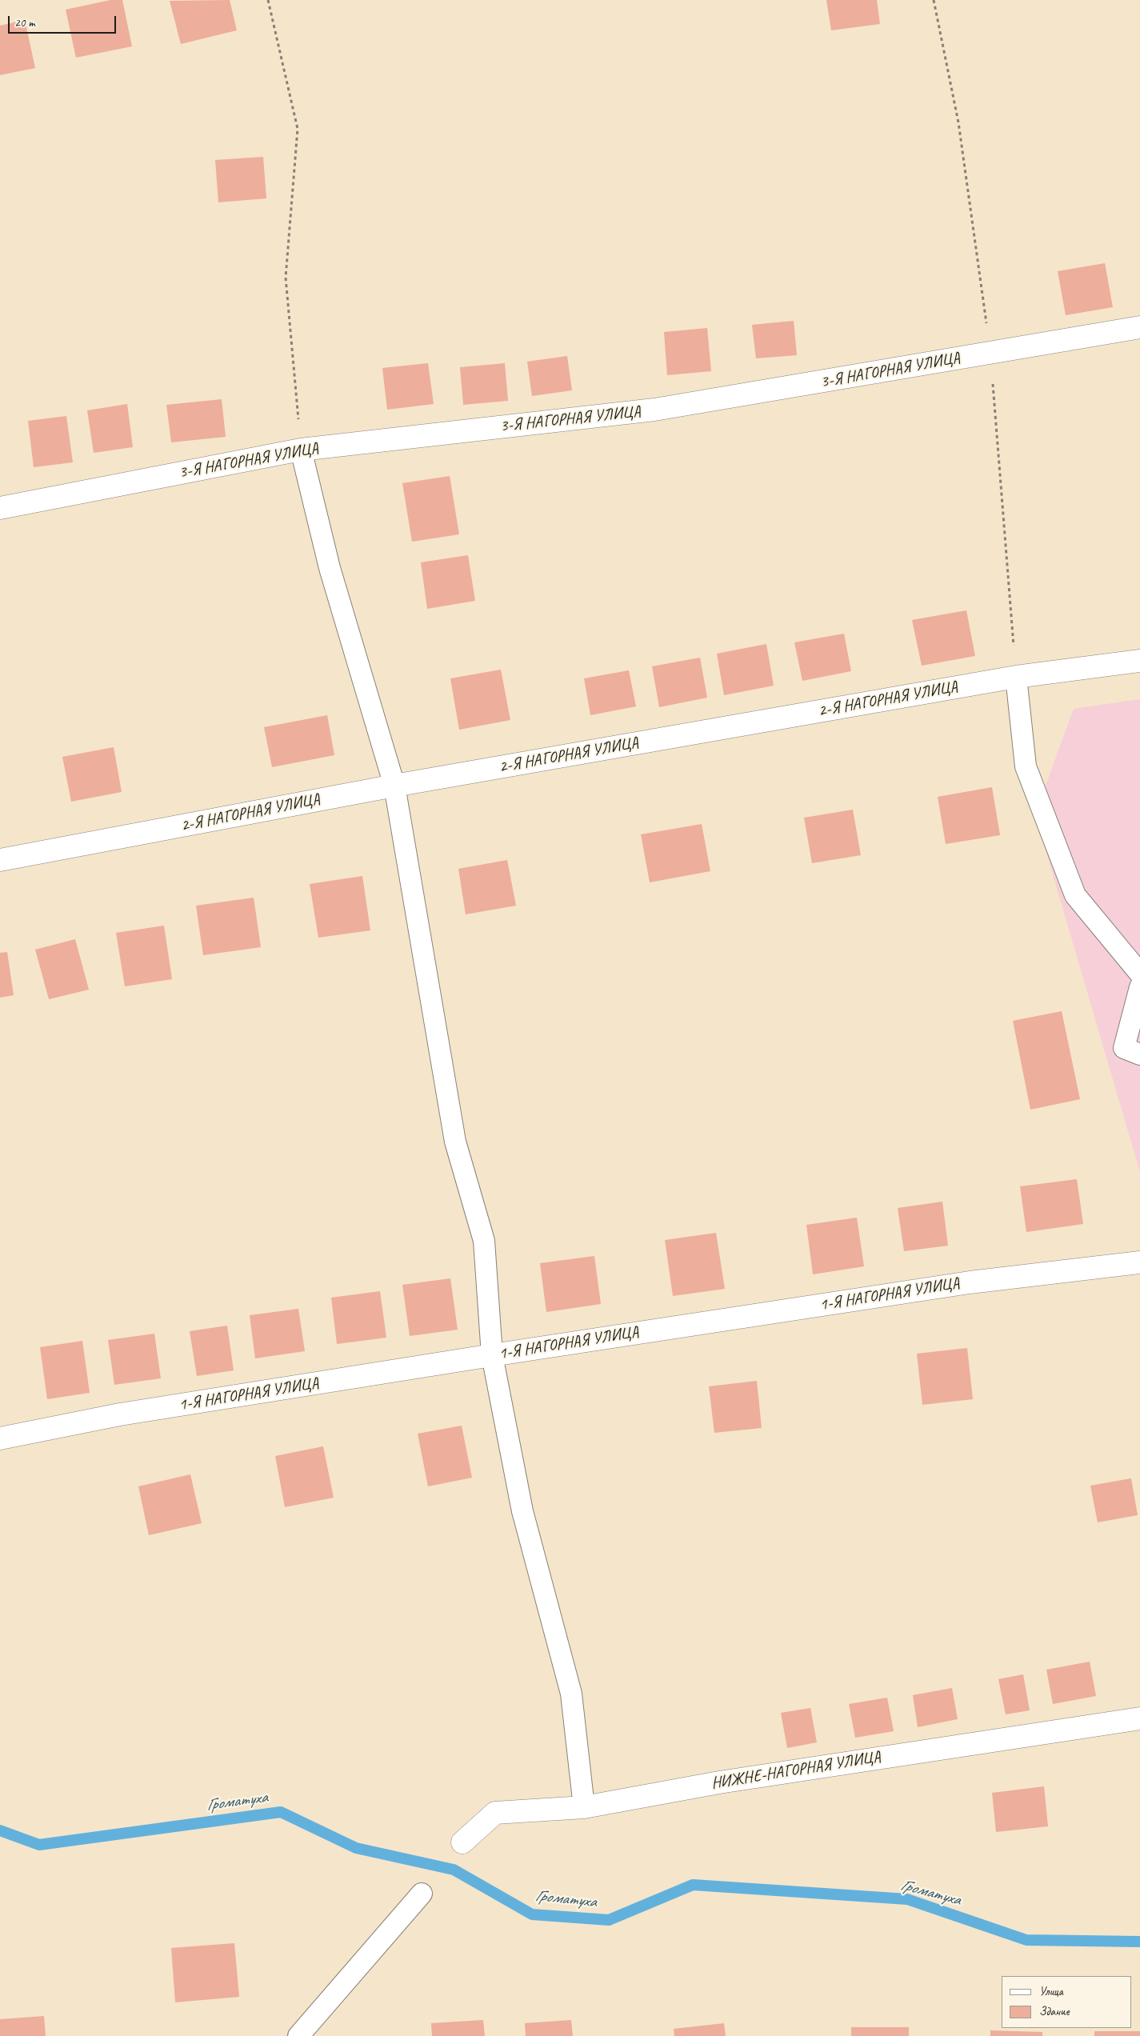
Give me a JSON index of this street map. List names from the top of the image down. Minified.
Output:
{"streets":{"street":["3-Я НАГОРНАЯ УЛИЦА","2-Я НАГОРНАЯ УЛИЦА","1-Я НАГОРНАЯ УЛИЦА","НИЖНЕ-НАГОРНАЯ УЛИЦА"]},"water":["Громатуха"],"legend":["Улица","Здание"],"scale_bar":"20 m"}
